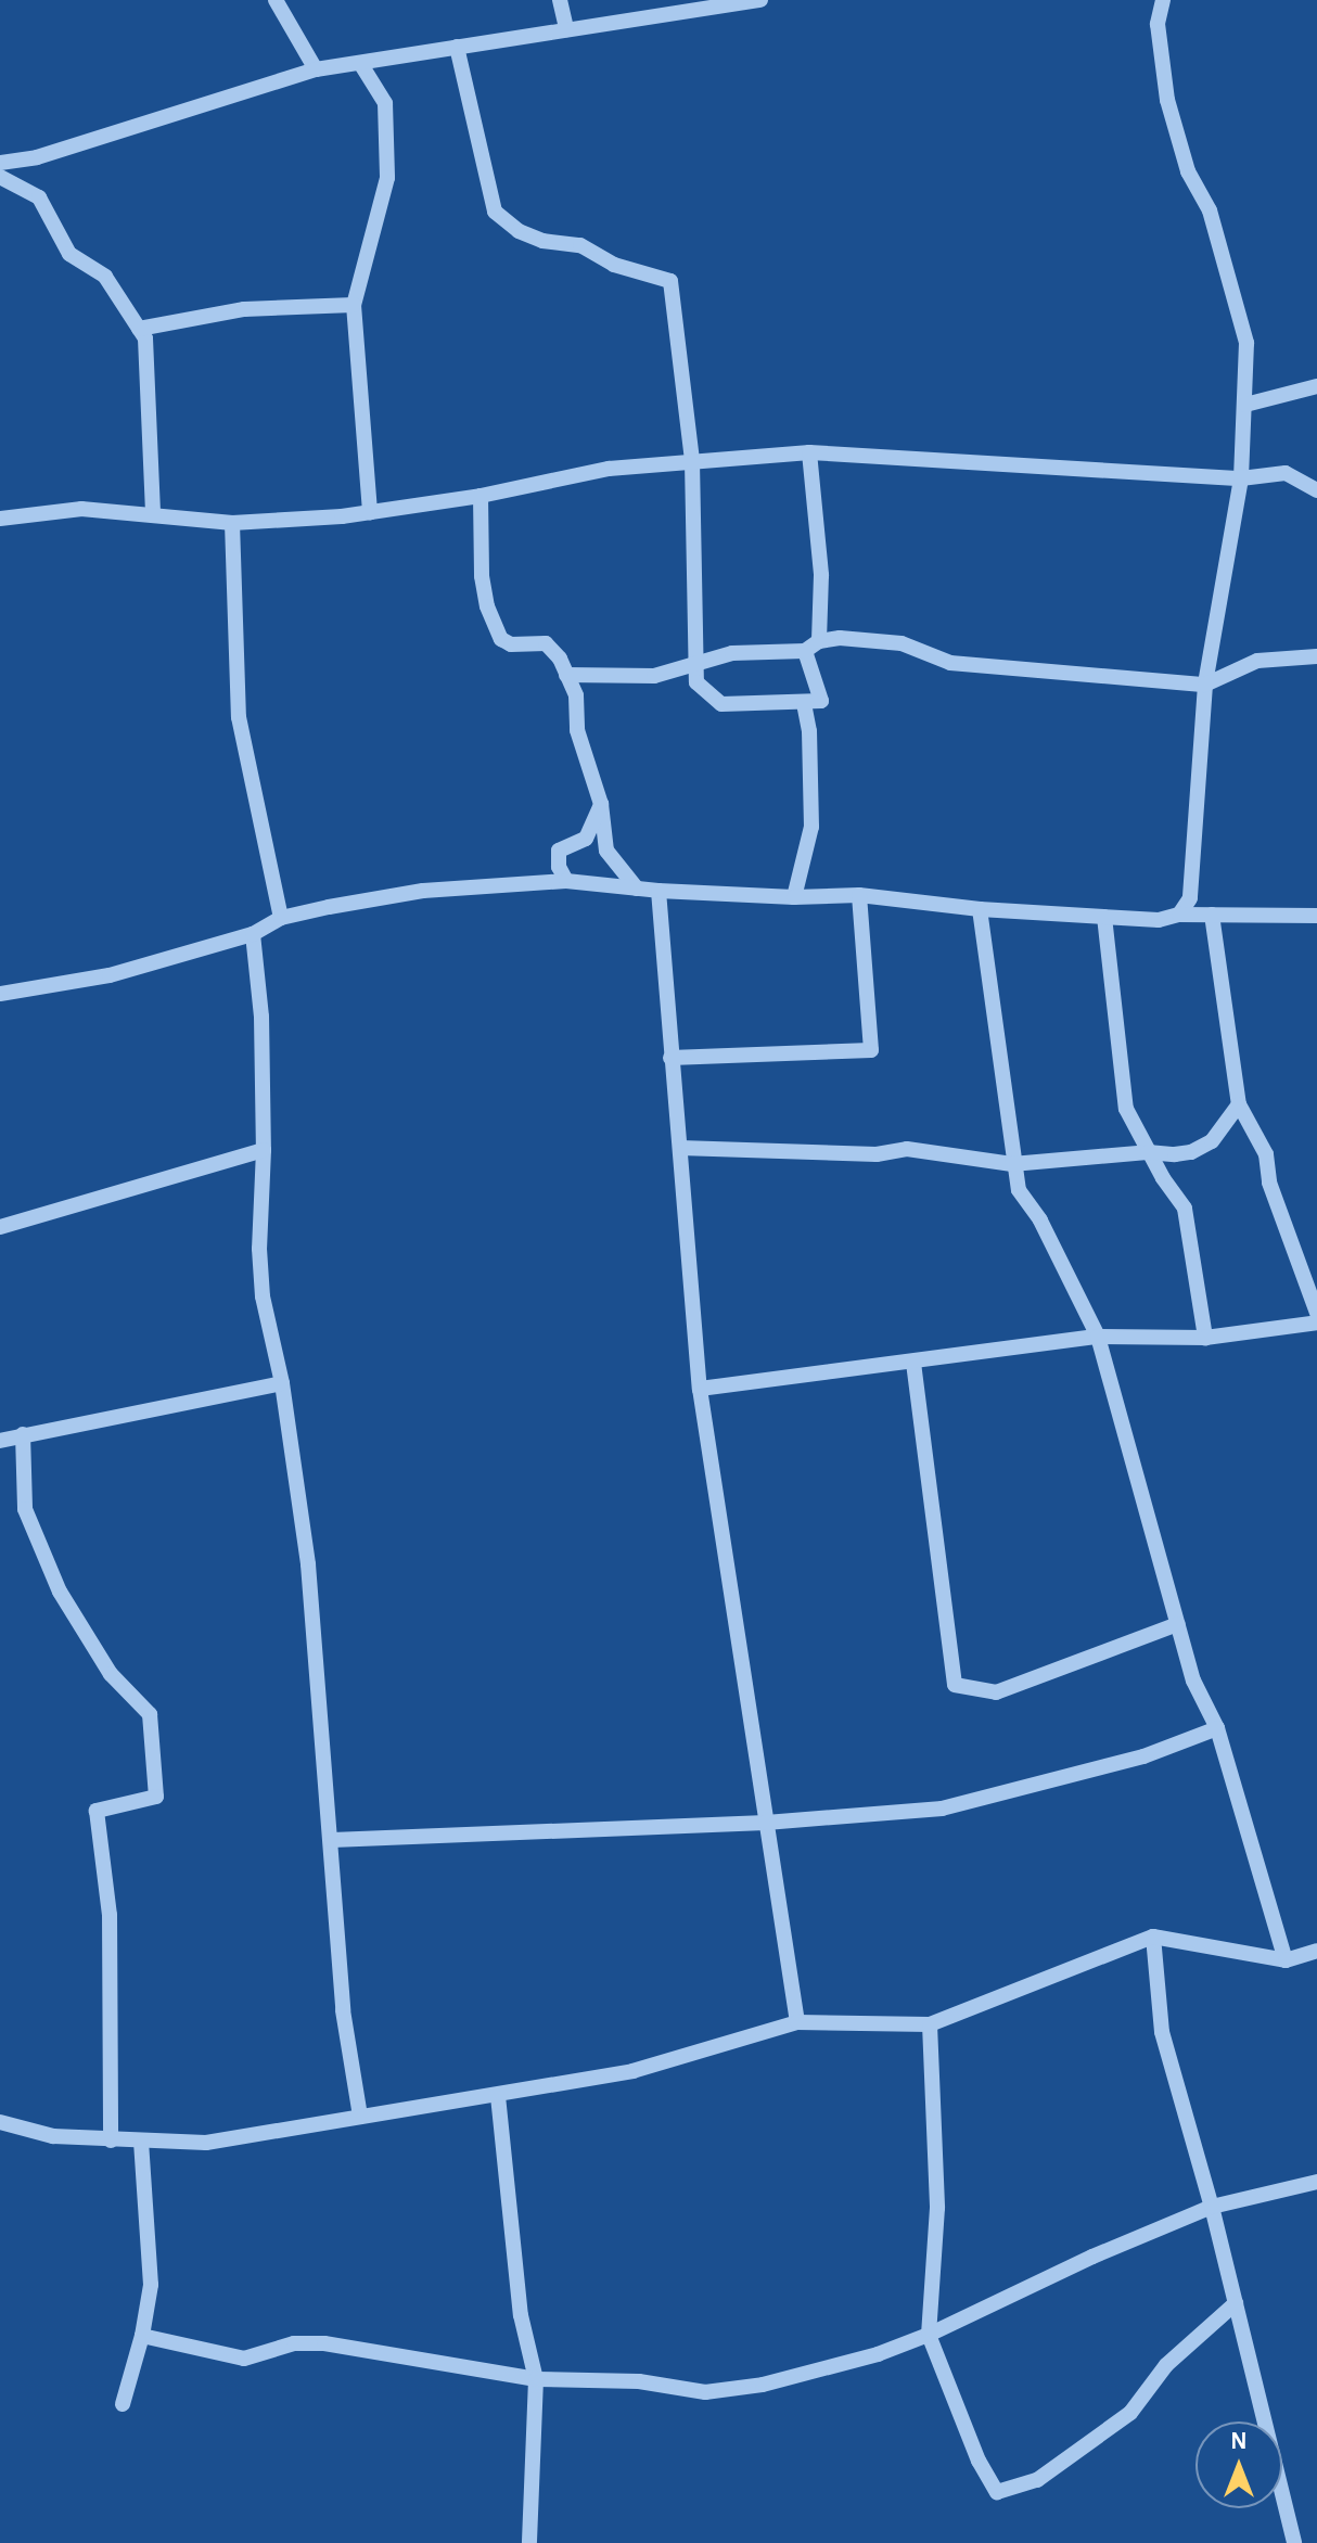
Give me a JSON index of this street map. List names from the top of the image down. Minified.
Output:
{"north":"top"}
